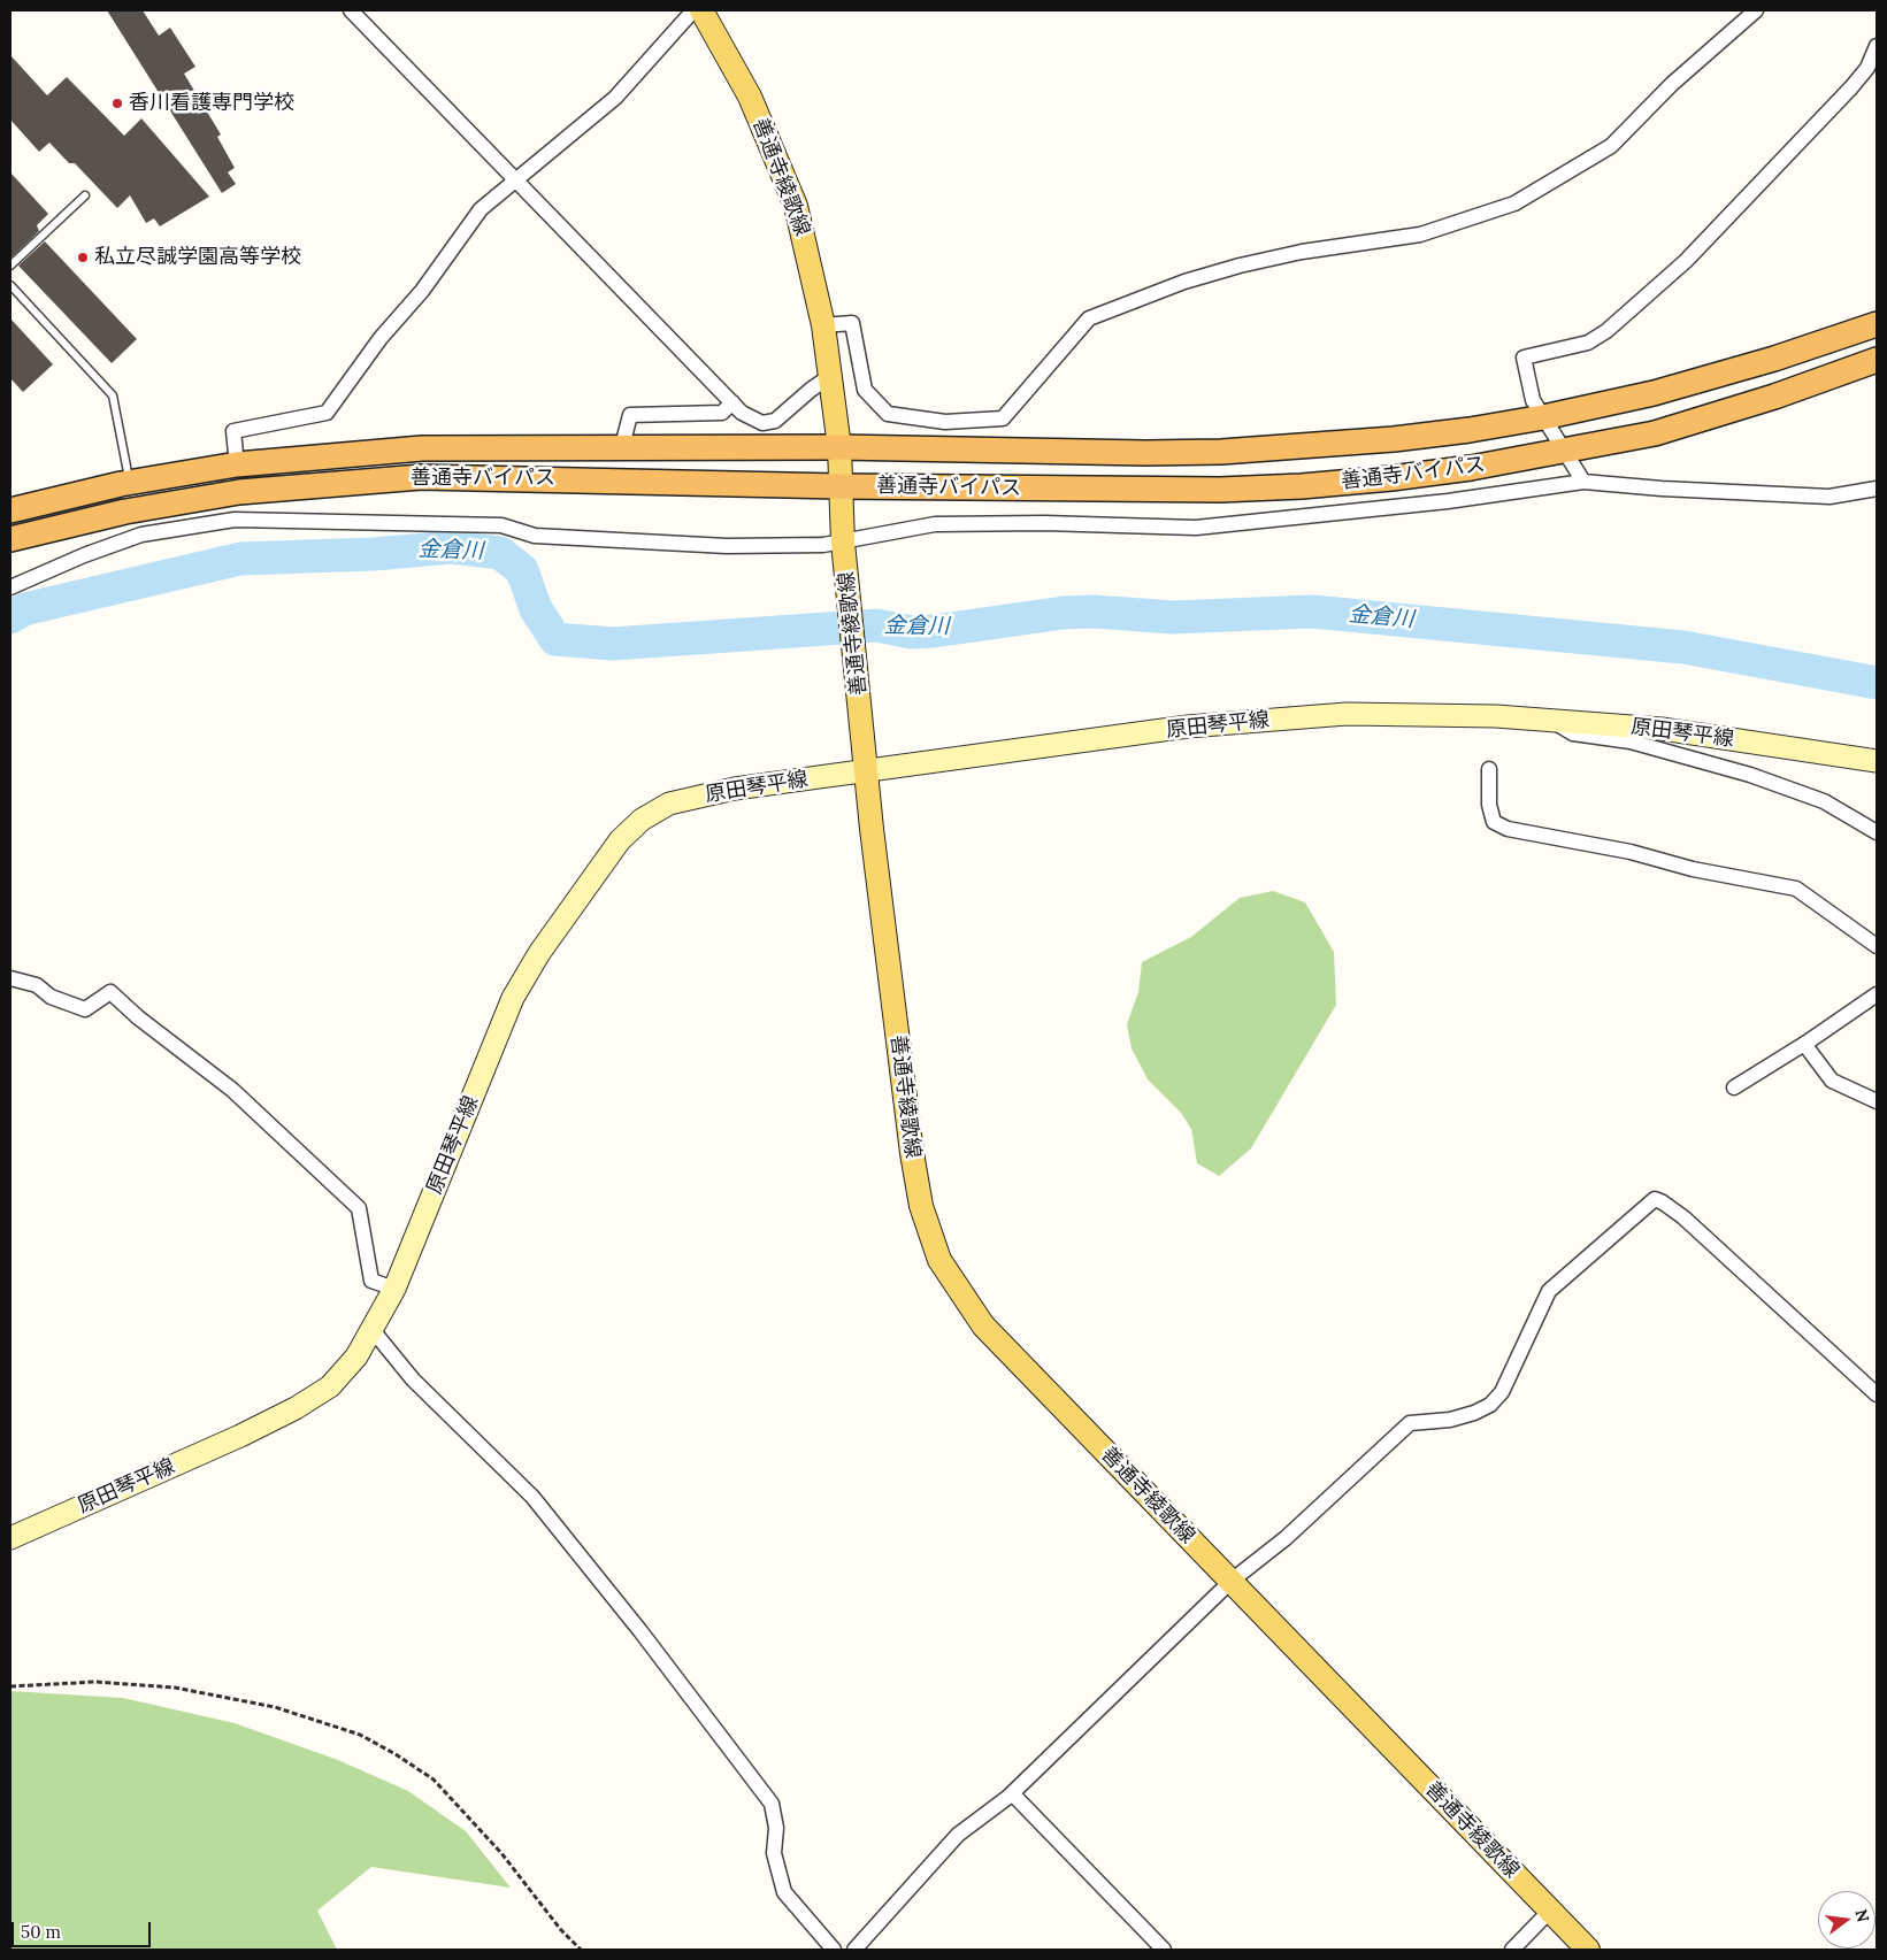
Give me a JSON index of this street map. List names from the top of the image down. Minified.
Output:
{"streets":{"highway":["善通寺バイパス"],"main road":["善通寺綾歌線","原田琴平線"]},"crossings":[["善通寺綾歌線","善通寺バイパス"],["善通寺綾歌線","原田琴平線"]],"water":["金倉川"],"places":["香川看護専門学校","私立尽誠学園高等学校"],"scale_bar":"50 m","north":"right"}
